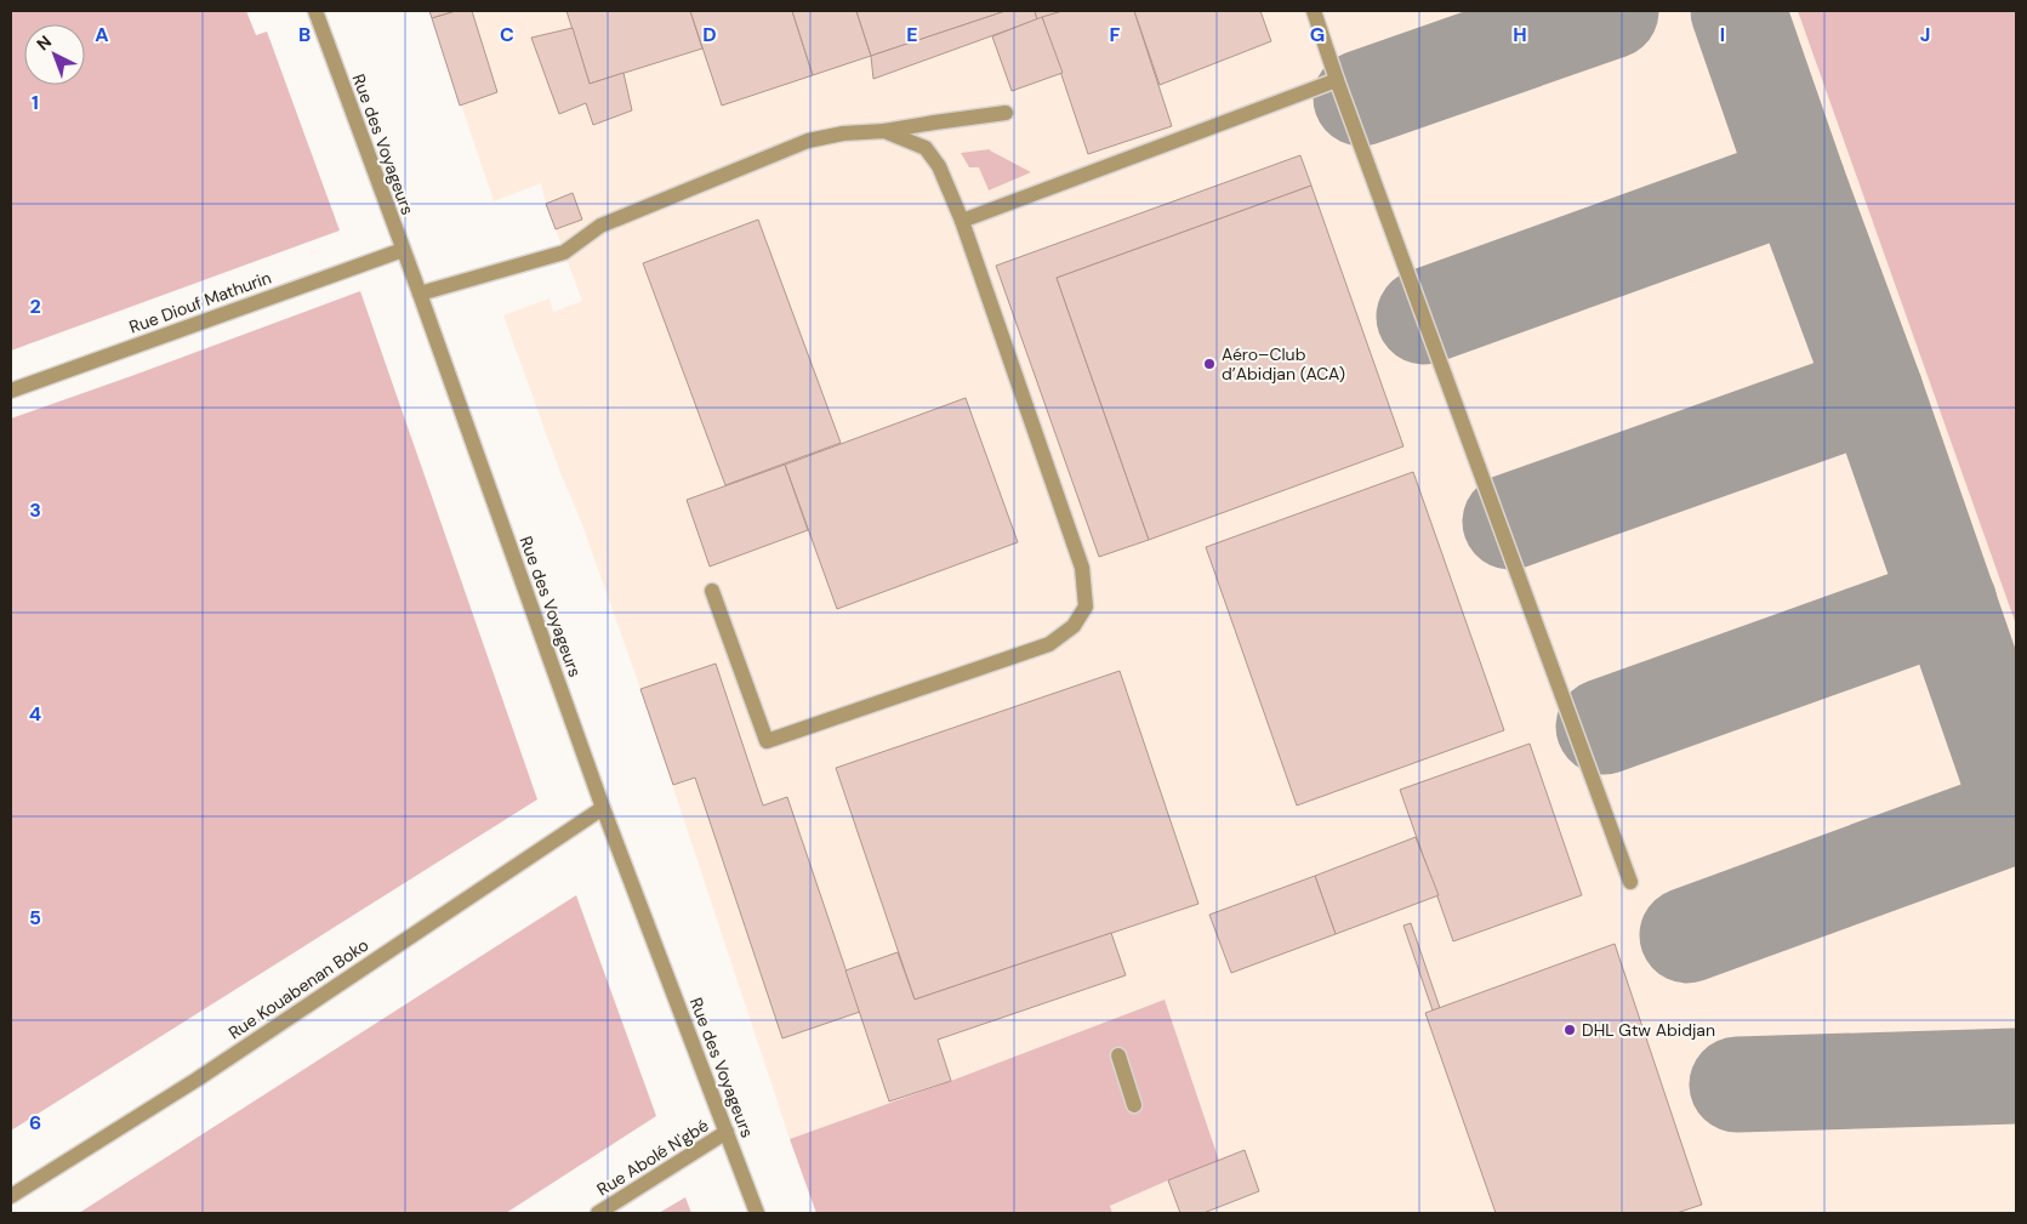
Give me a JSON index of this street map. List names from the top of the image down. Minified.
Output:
{"streets":{"street":["Rue des Voyageurs","Rue Diouf Mathurin","Rue Kouabenan Boko","Rue Abolé N'gbé"]},"crossings":[["Rue des Voyageurs","Rue Diouf Mathurin"],["Rue des Voyageurs","Rue Kouabenan Boko"],["Rue des Voyageurs","Rue Abolé N'gbé"]],"places":["Aéro–Club d’Abidjan (ACA)","DHL Gtw Abidjan"],"north":"top left","grid":{"columns":["A","B","C","D","E","F","G","H","I","J"],"rows":["1","2","3","4","5","6"]}}
